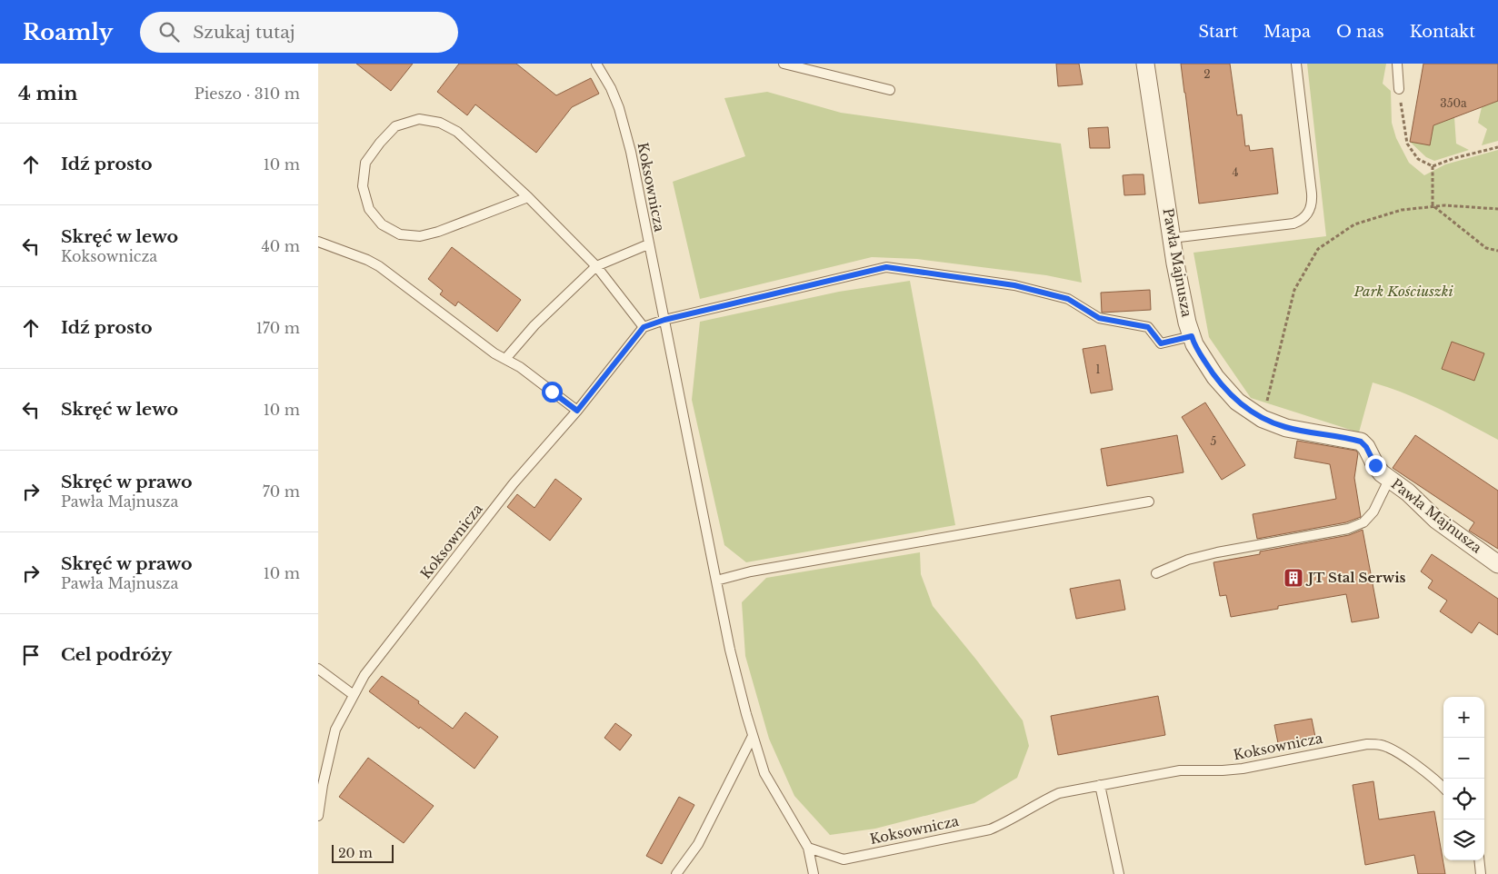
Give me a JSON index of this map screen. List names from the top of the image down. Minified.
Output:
{"streets":{"street":["Pawła Majnusza"],"lane":["Koksownicza"]},"parks":["Park Kościuszki"],"places":{"building":["JT Stal Serwis"]},"house_numbers":["2","350a","4","1","5"],"scale_bar":"20 m","page":{"header":"Roamly","search":"Szukaj tutaj","nav":["Start","Mapa","O nas","Kontakt"],"heading":["4 min","Pieszo · 310 m"],"list":[["Idź prosto","10 m"],["Skręć w lewo","Koksownicza","40 m"],["Idź prosto","170 m"],["Skręć w lewo","10 m"],["Skręć w prawo","Pawła Majnusza","70 m"],["Skręć w prawo","Pawła Majnusza","10 m"],"Cel podróży"],"map_buttons":["+","−"],"scale":"20 m"}}
